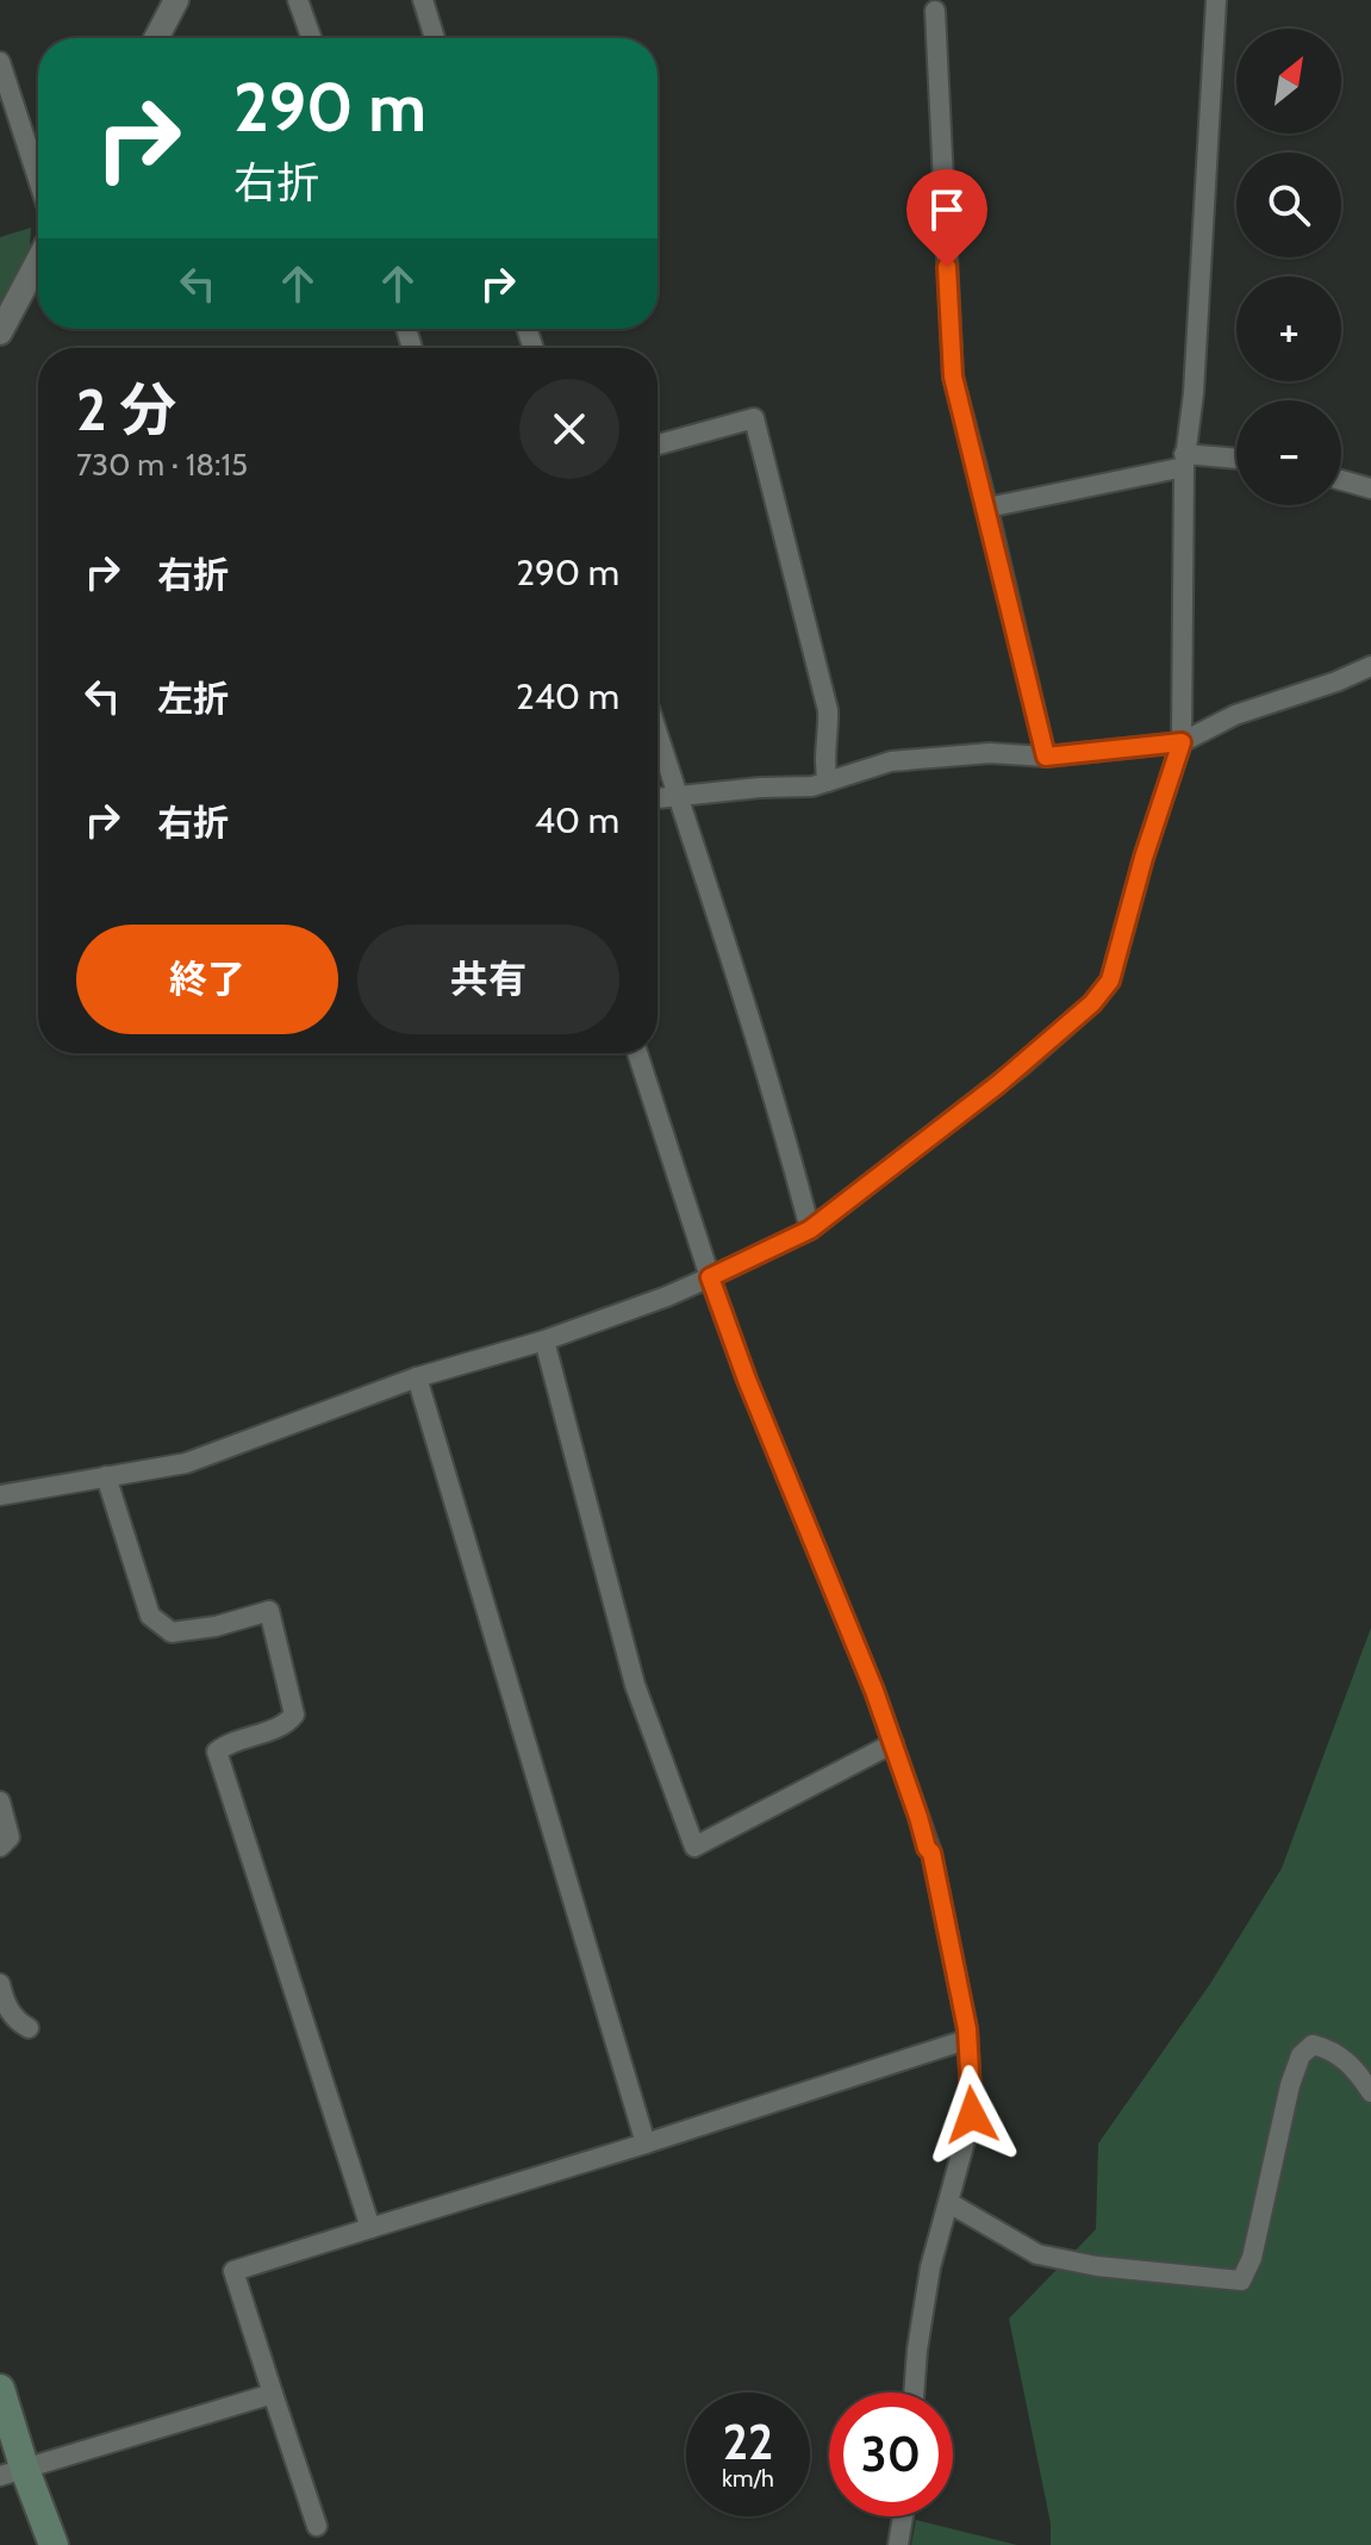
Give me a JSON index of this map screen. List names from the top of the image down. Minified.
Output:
{"north":"top right","page":{"map_buttons":["+","−"],"turn":["290 m","右折"],"heading":["2 分","730 m · 18:15"],"list":[{"name":"右折","value":"290 m"},{"name":"左折","value":"240 m"},{"name":"右折","value":"40 m"}],"buttons":["終了","共有"],"speed":"22 km/h","limit":"30"}}
